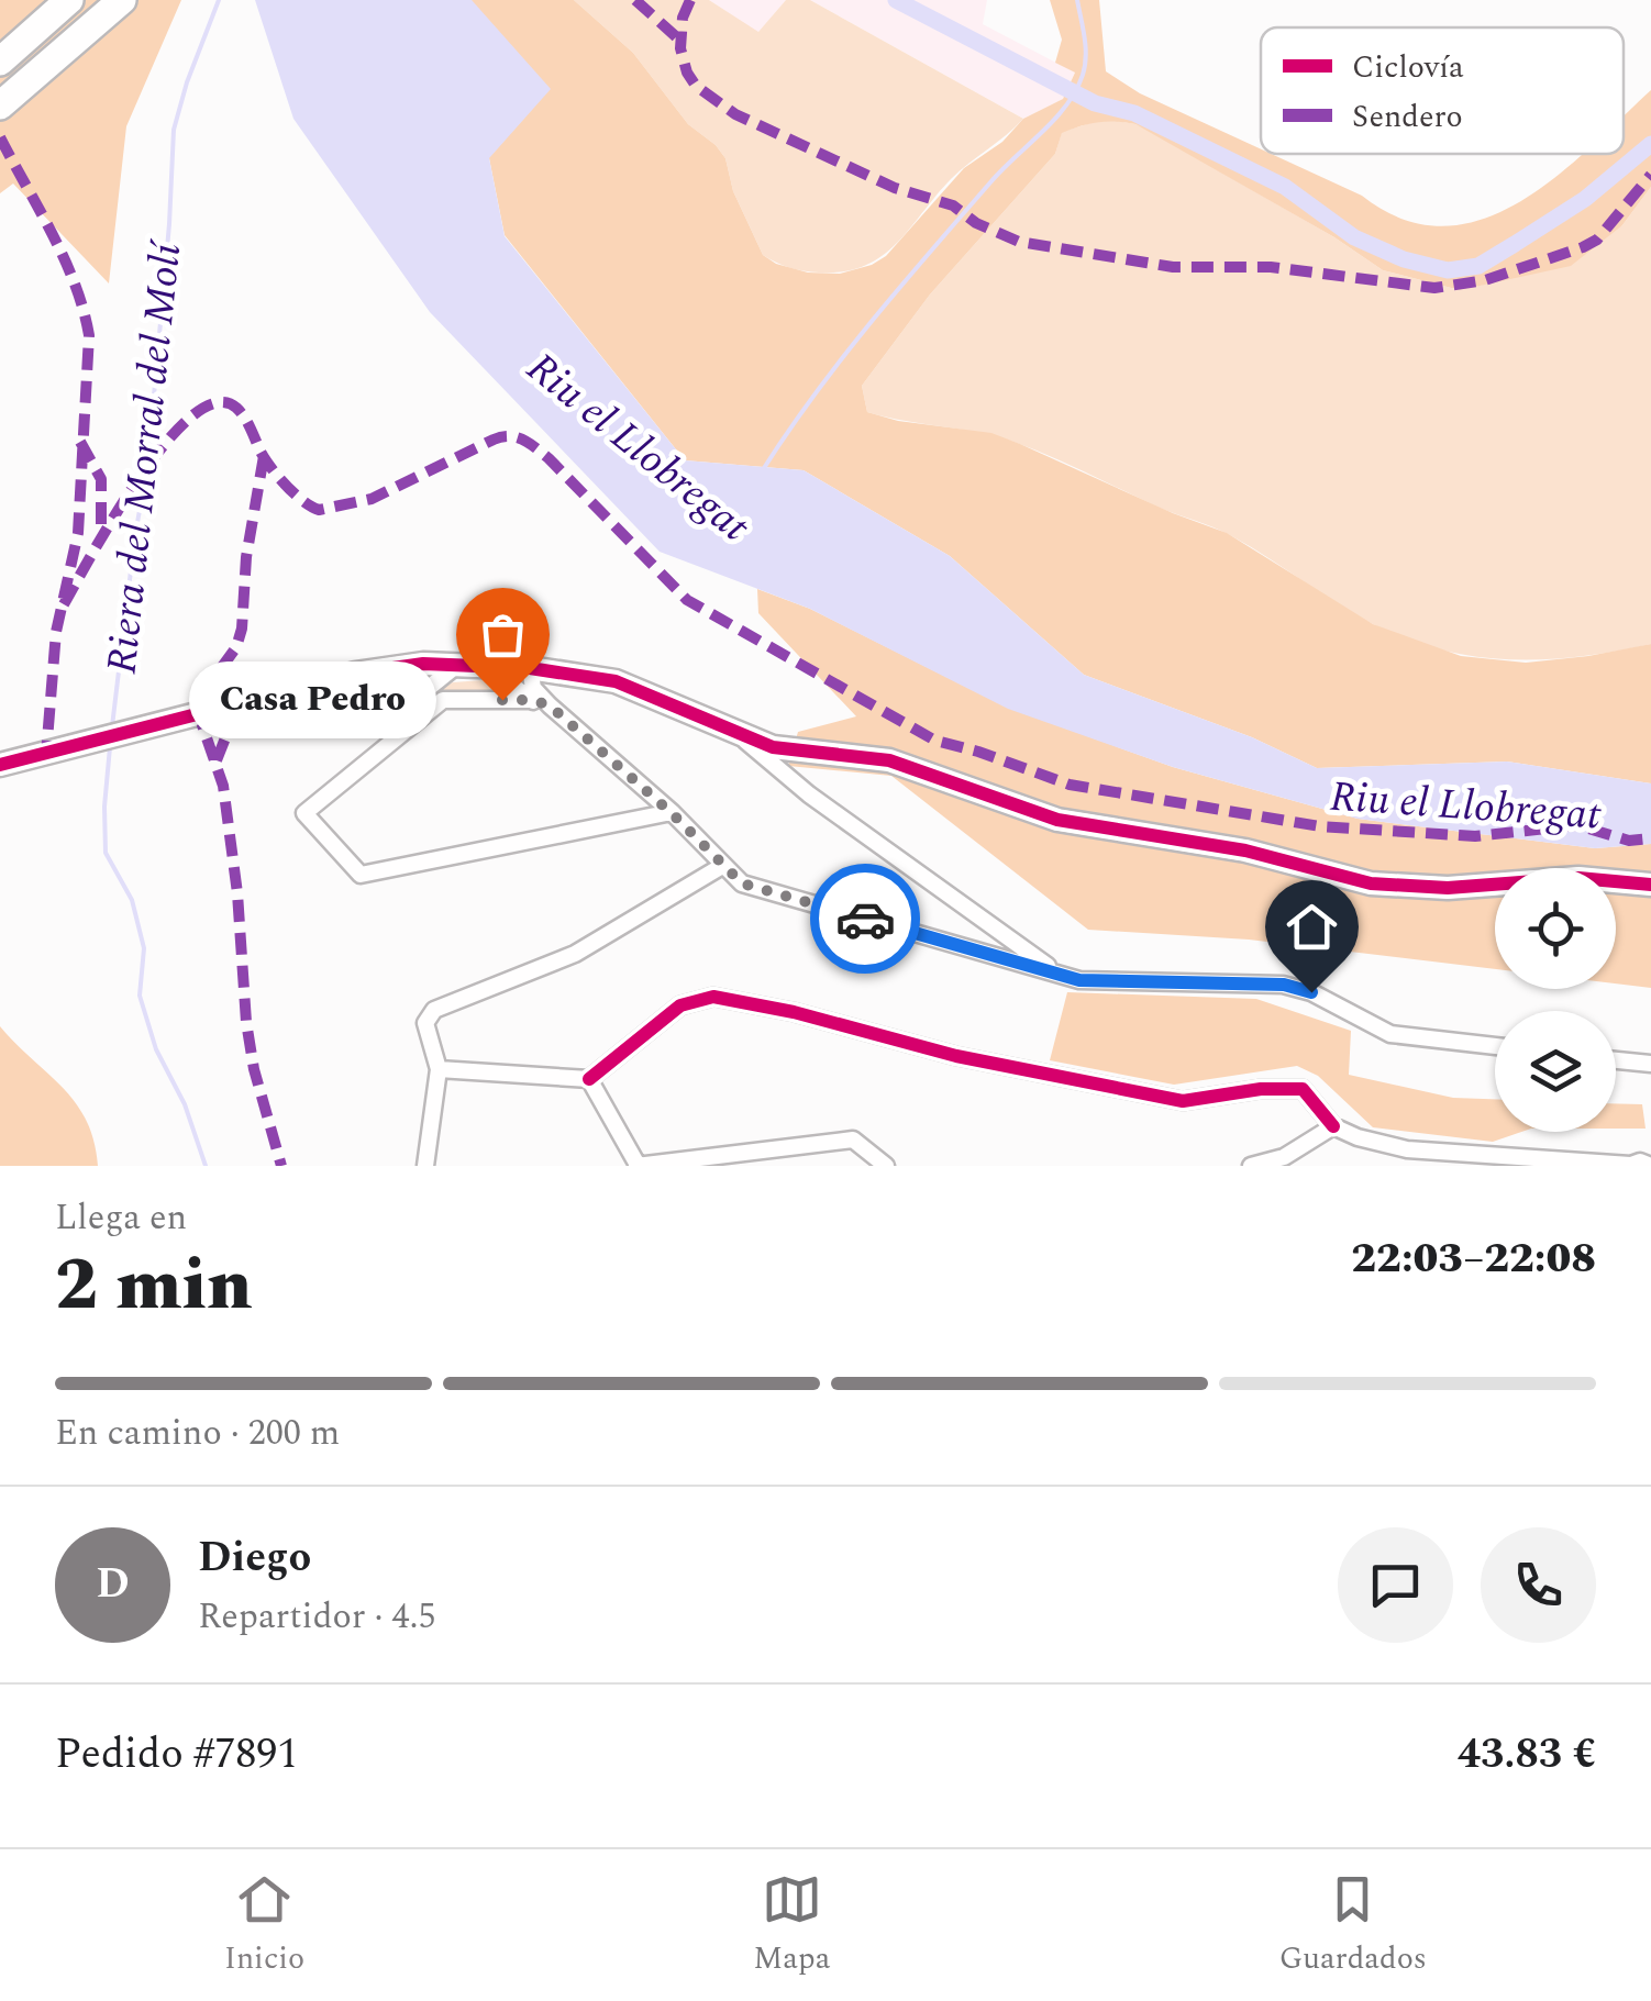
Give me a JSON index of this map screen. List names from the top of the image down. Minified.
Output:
{"water":["Riu el Llobregat","Riera del Morral del Molí"],"places":["Casa Pedro"],"legend":["Ciclovía","Sendero"],"page":{"bubble":"Casa Pedro","heading":["2 min","Llega en","22:03–22:08"],"panel":["Diego","Repartidor · 4.5","Pedido #7891","43.83 €"],"bar":"En camino · 200 m","round":"D","tabs":["Inicio","Mapa","Guardados"]}}
